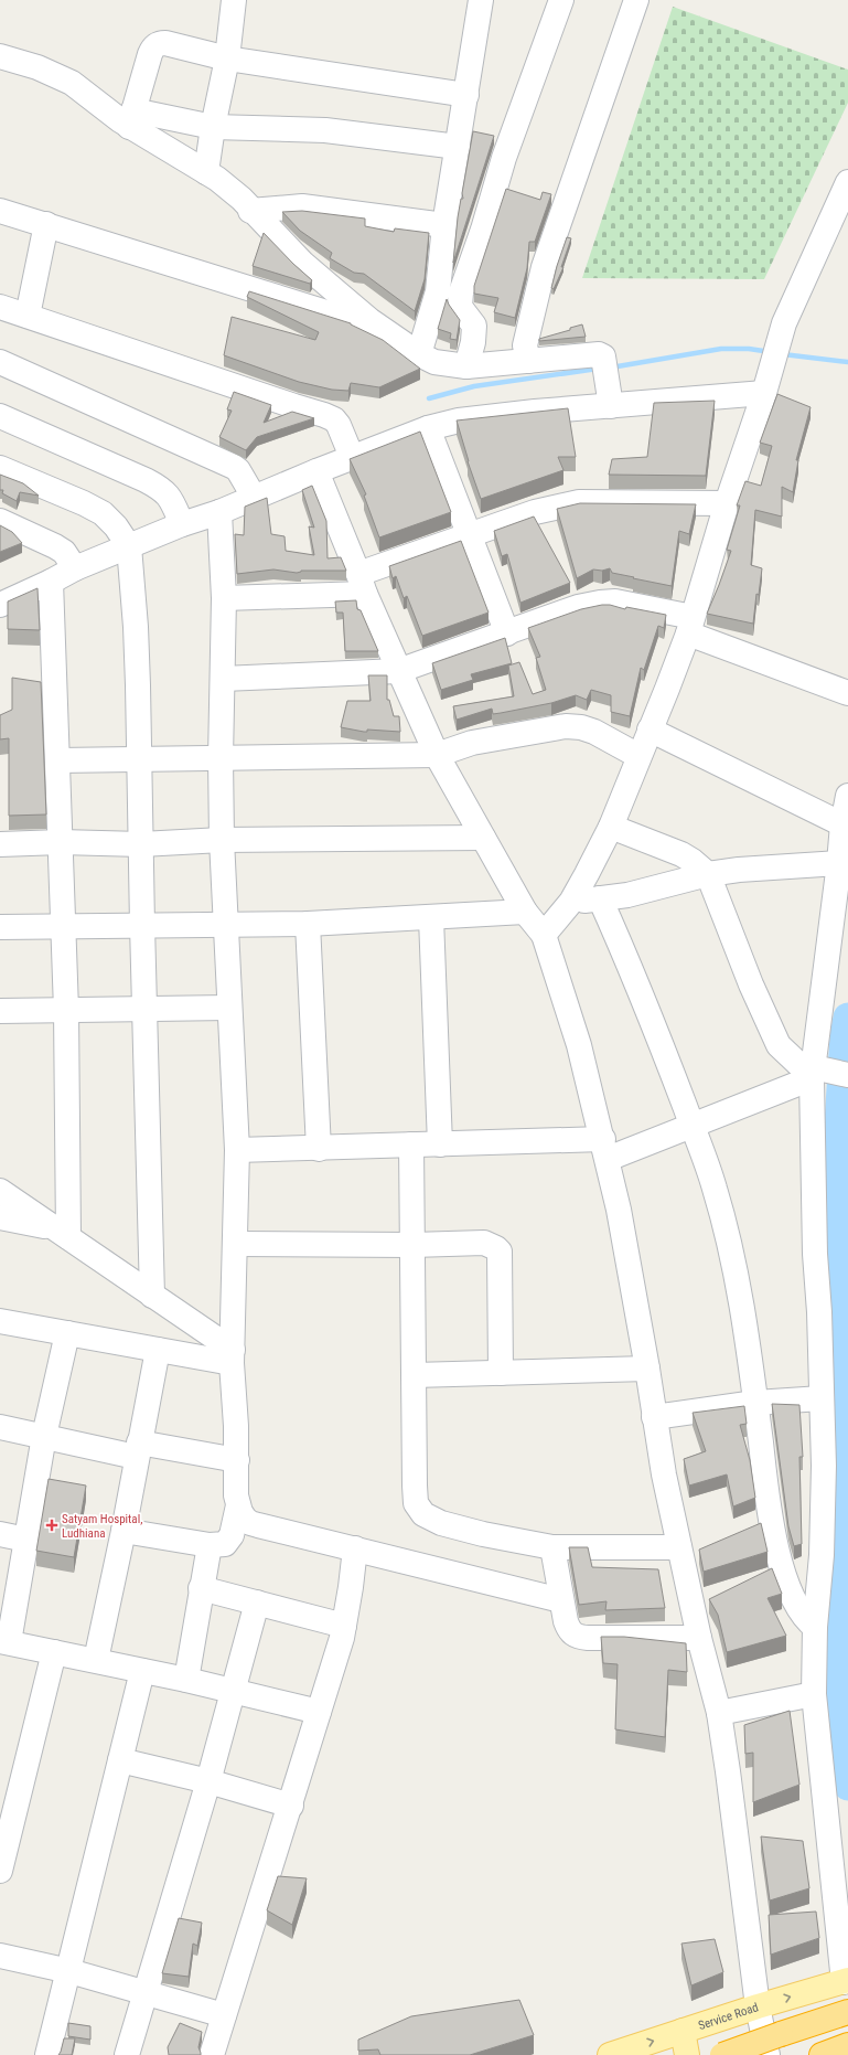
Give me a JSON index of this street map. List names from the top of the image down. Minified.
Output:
{"streets":{"main road":["Service Road"]},"one_way":["Service Road"],"places":{"health":["Satyam Hospital, Ludhiana"]}}
